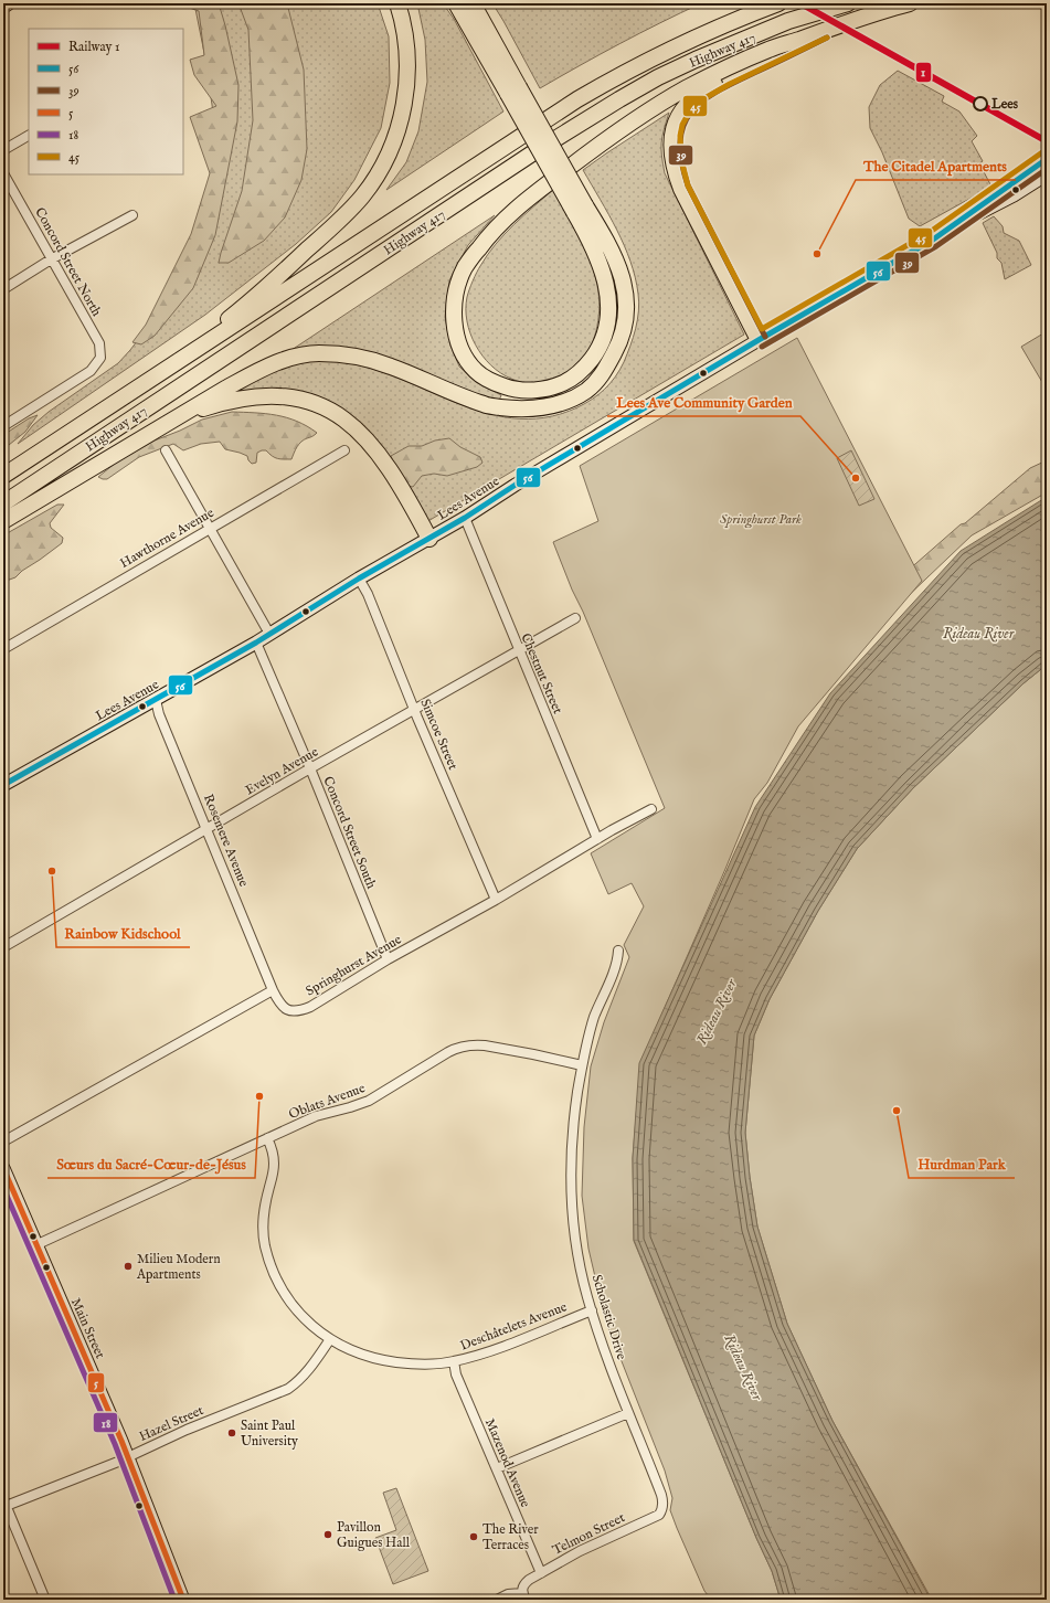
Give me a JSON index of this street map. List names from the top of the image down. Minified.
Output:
{"streets":{"highway":["Highway 417"],"main road":["Lees Avenue","Main Street"],"street":["Concord Street North","Hawthorne Avenue","Chestnut Street","Simcoe Street","Evelyn Avenue","Concord Street South","Rosemere Avenue","Springhurst Avenue","Oblats Avenue","Scholastic Drive","Deschâtelets Avenue","Hazel Street","Mazenod Avenue","Telmon Street"]},"crossings":[["Lees Avenue","Chestnut Street"],["Lees Avenue","Simcoe Street"],["Lees Avenue","Concord Street South"],["Lees Avenue","Rosemere Avenue"],["Chestnut Street","Evelyn Avenue"],["Chestnut Street","Springhurst Avenue"],["Simcoe Street","Evelyn Avenue"],["Simcoe Street","Springhurst Avenue"],["Evelyn Avenue","Concord Street South"],["Evelyn Avenue","Rosemere Avenue"],["Concord Street South","Springhurst Avenue"],["Rosemere Avenue","Springhurst Avenue"],["Oblats Avenue","Scholastic Drive"],["Oblats Avenue","Deschâtelets Avenue"],["Oblats Avenue","Main Street"],["Scholastic Drive","Deschâtelets Avenue"],["Scholastic Drive","Telmon Street"],["Deschâtelets Avenue","Hazel Street"],["Deschâtelets Avenue","Mazenod Avenue"],["Main Street","Hazel Street"],["Mazenod Avenue","Telmon Street"]],"water":["Rideau River"],"parks":["Springhurst Park"],"places":["Lees","The Citadel Apartments","Lees Ave Community Garden","Rainbow Kidschool","Sœurs du Sacré-Cœur-de-Jésus","Hurdman Park","Milieu Modern Apartments","Saint Paul University","Pavillon Guigues Hall","The River Terraces"],"lines":["rail line 1","transit line 39","transit line 45","transit line 56","transit line 5","transit line 18"],"legend":["Railway 1","56","39","5","18","45"]}
